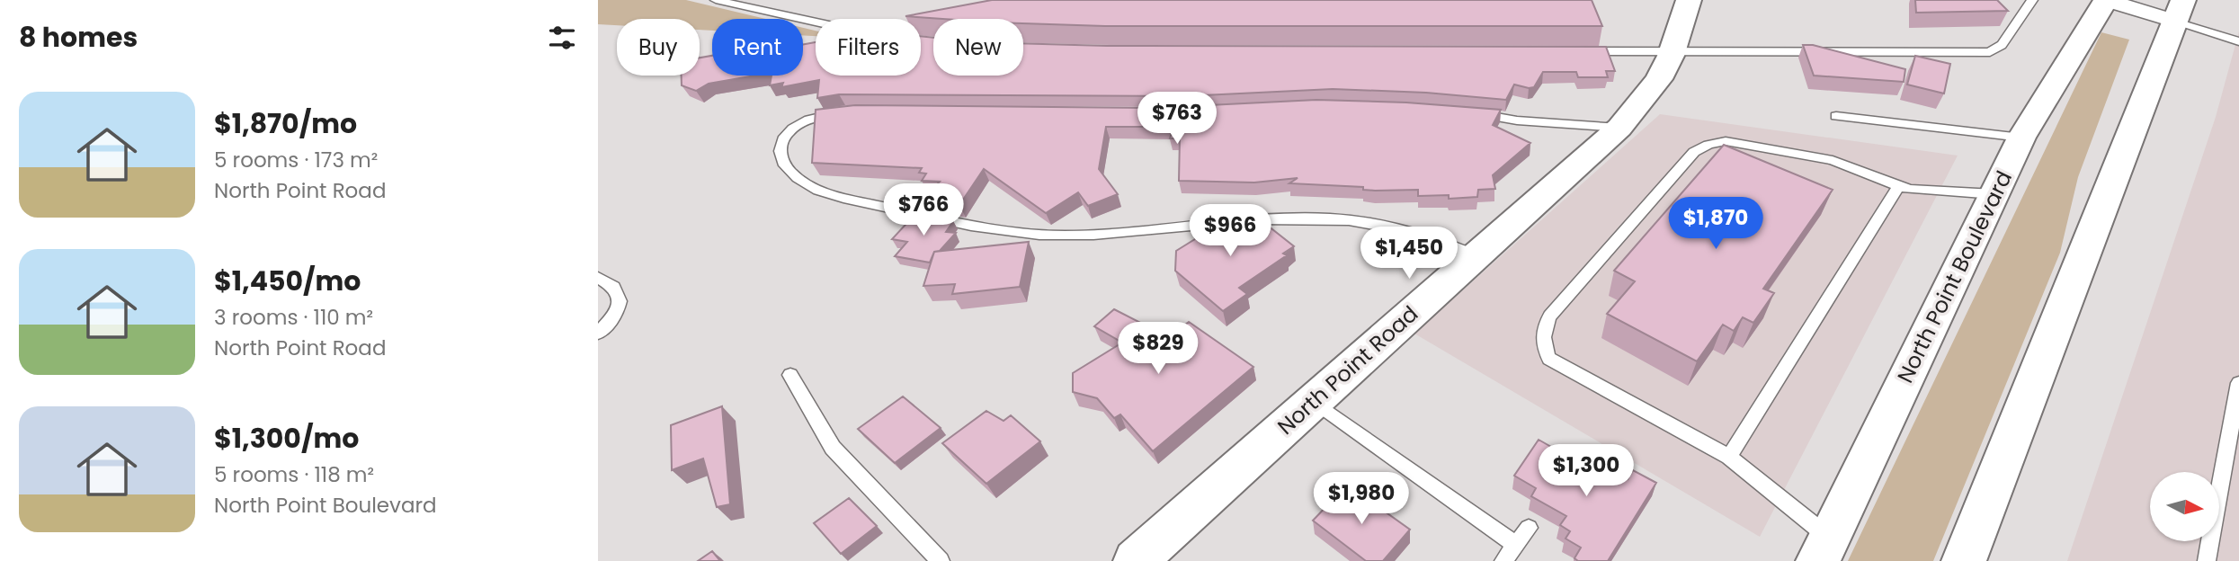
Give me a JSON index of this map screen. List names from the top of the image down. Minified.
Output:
{"streets":{"main road":["North Point Boulevard","North Point Road"]},"north":"right","page":{"heading":"8 homes","chip":["Buy","Rent","Filters","New"],"list":[{"name":"$1,870/mo","note":"5 rooms · 173 m² · North Point Road"},{"name":"$1,450/mo","note":"3 rooms · 110 m² · North Point Road"},{"name":"$1,300/mo","note":"5 rooms · 118 m² · North Point Boulevard"}],"price":["$763","$766","$1,870","$966","$1,450","$829","$1,300","$1,980"]}}
